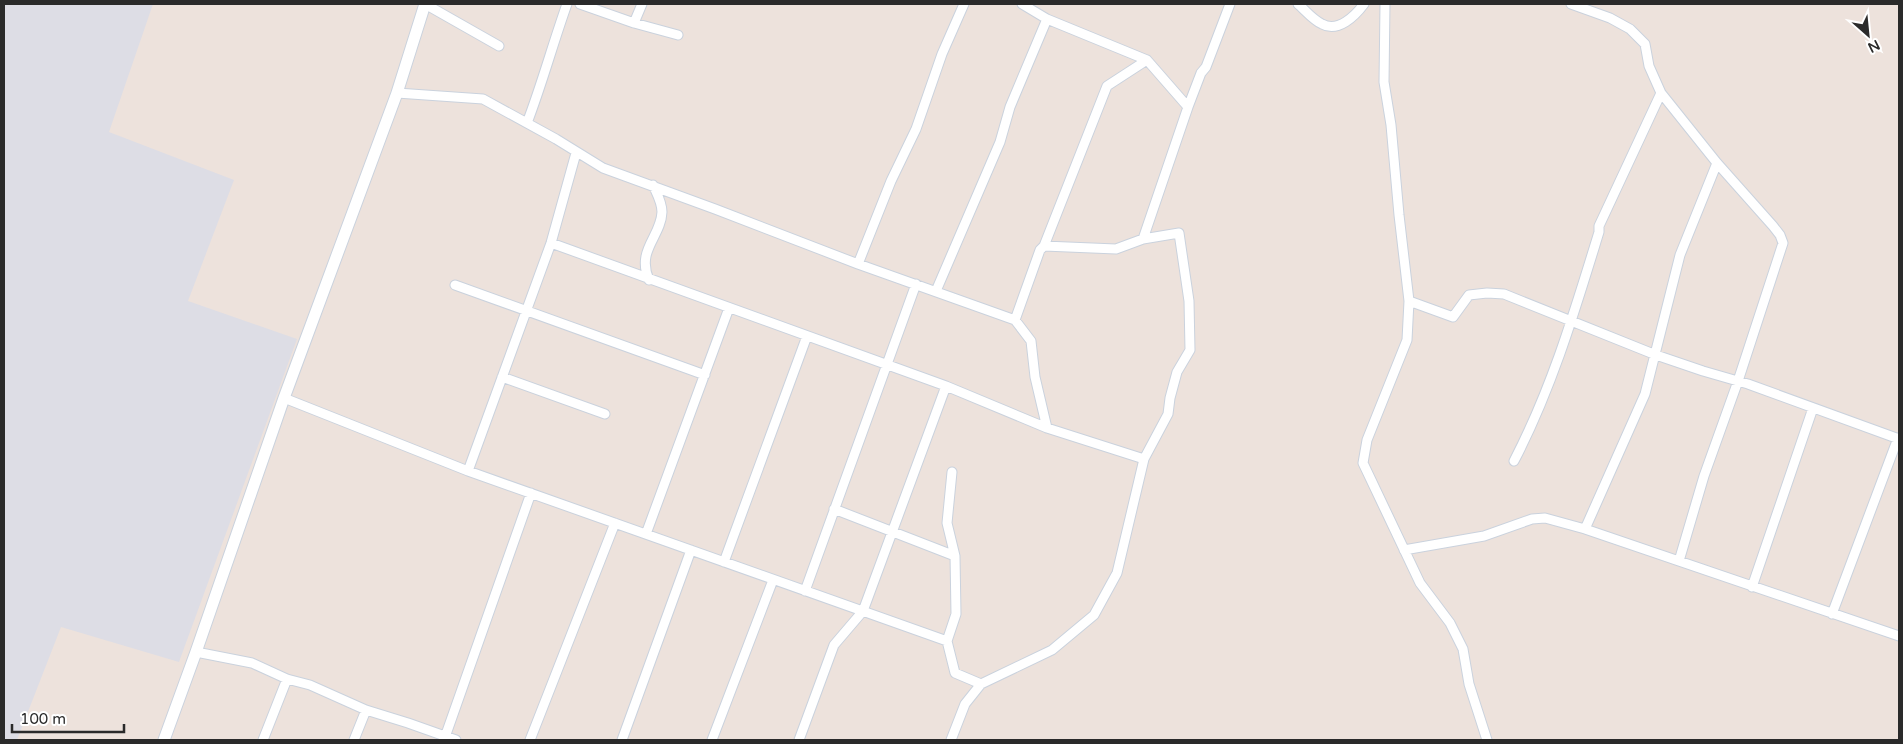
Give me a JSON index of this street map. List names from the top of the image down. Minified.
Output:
{"scale_bar":"100 m","north":"bottom right"}
